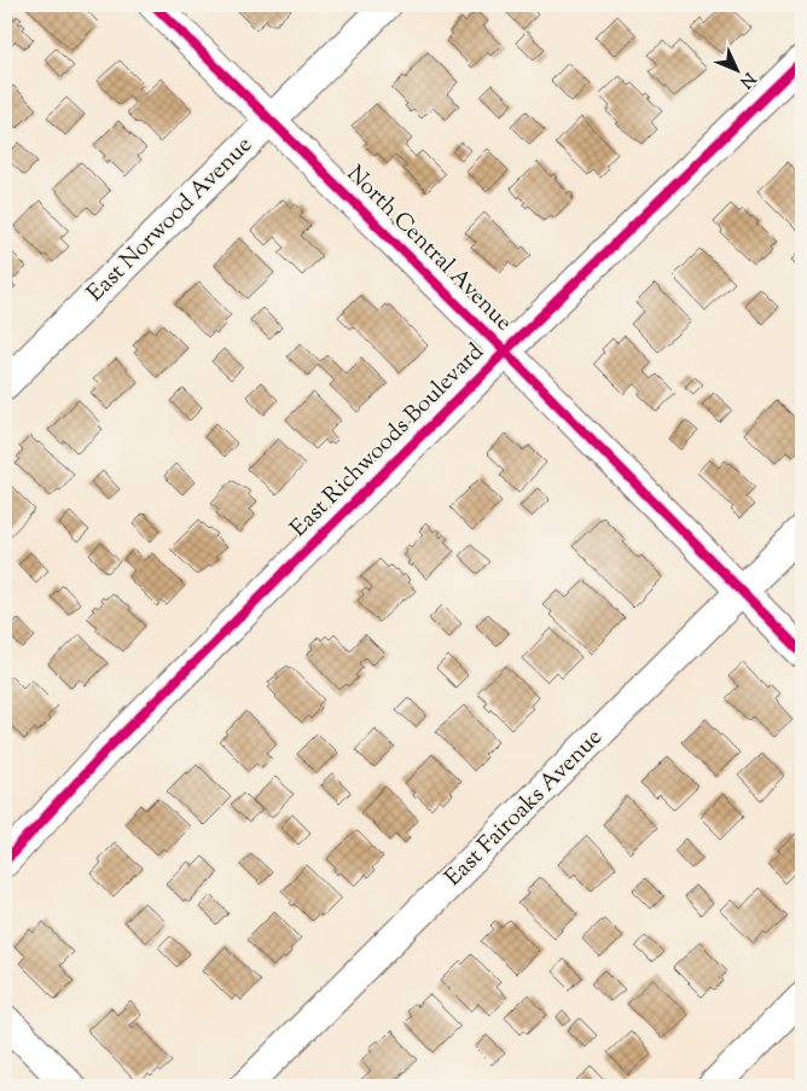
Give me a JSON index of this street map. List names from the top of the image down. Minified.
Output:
{"streets":{"street":["East Norwood Avenue","North Central Avenue","East Richwoods Boulevard","East Fairoaks Avenue"]},"crossings":[["East Norwood Avenue","North Central Avenue"],["North Central Avenue","East Richwoods Boulevard"],["North Central Avenue","East Fairoaks Avenue"]],"north":"bottom right"}
